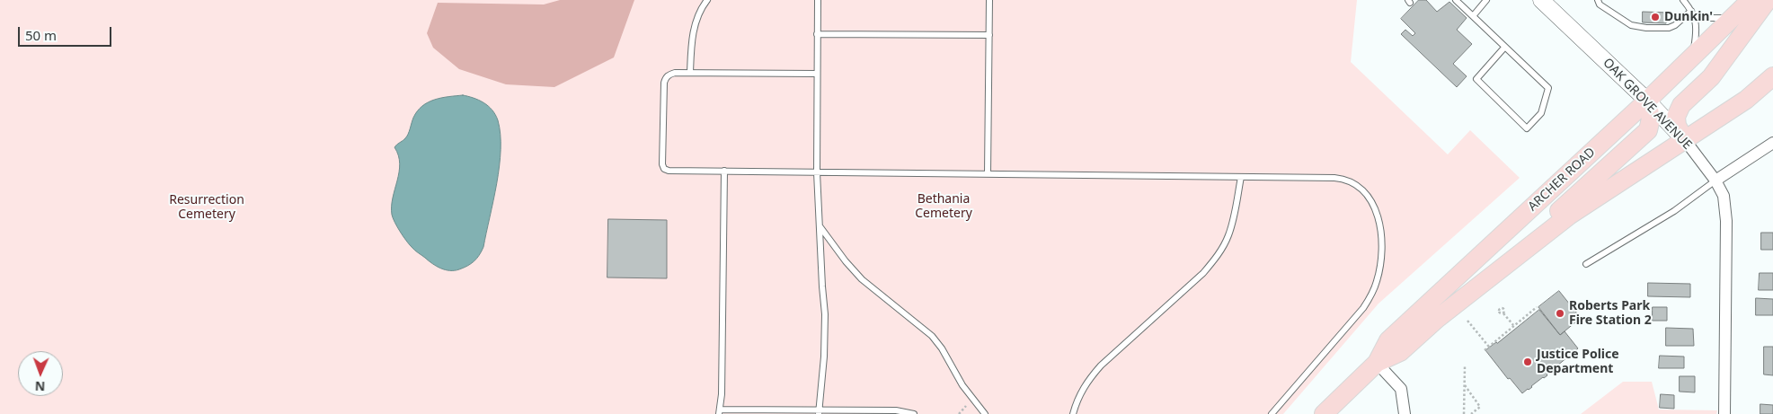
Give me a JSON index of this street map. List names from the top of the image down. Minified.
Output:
{"streets":{"main road":["OAK GROVE AVENUE","ARCHER ROAD"]},"crossings":[["OAK GROVE AVENUE","ARCHER ROAD"]],"parks":["Bethania Cemetery","Resurrection Cemetery"],"places":["Dunkin'","Roberts Park Fire Station 2","Justice Police Department"],"scale_bar":"50 m","north":"bottom"}
